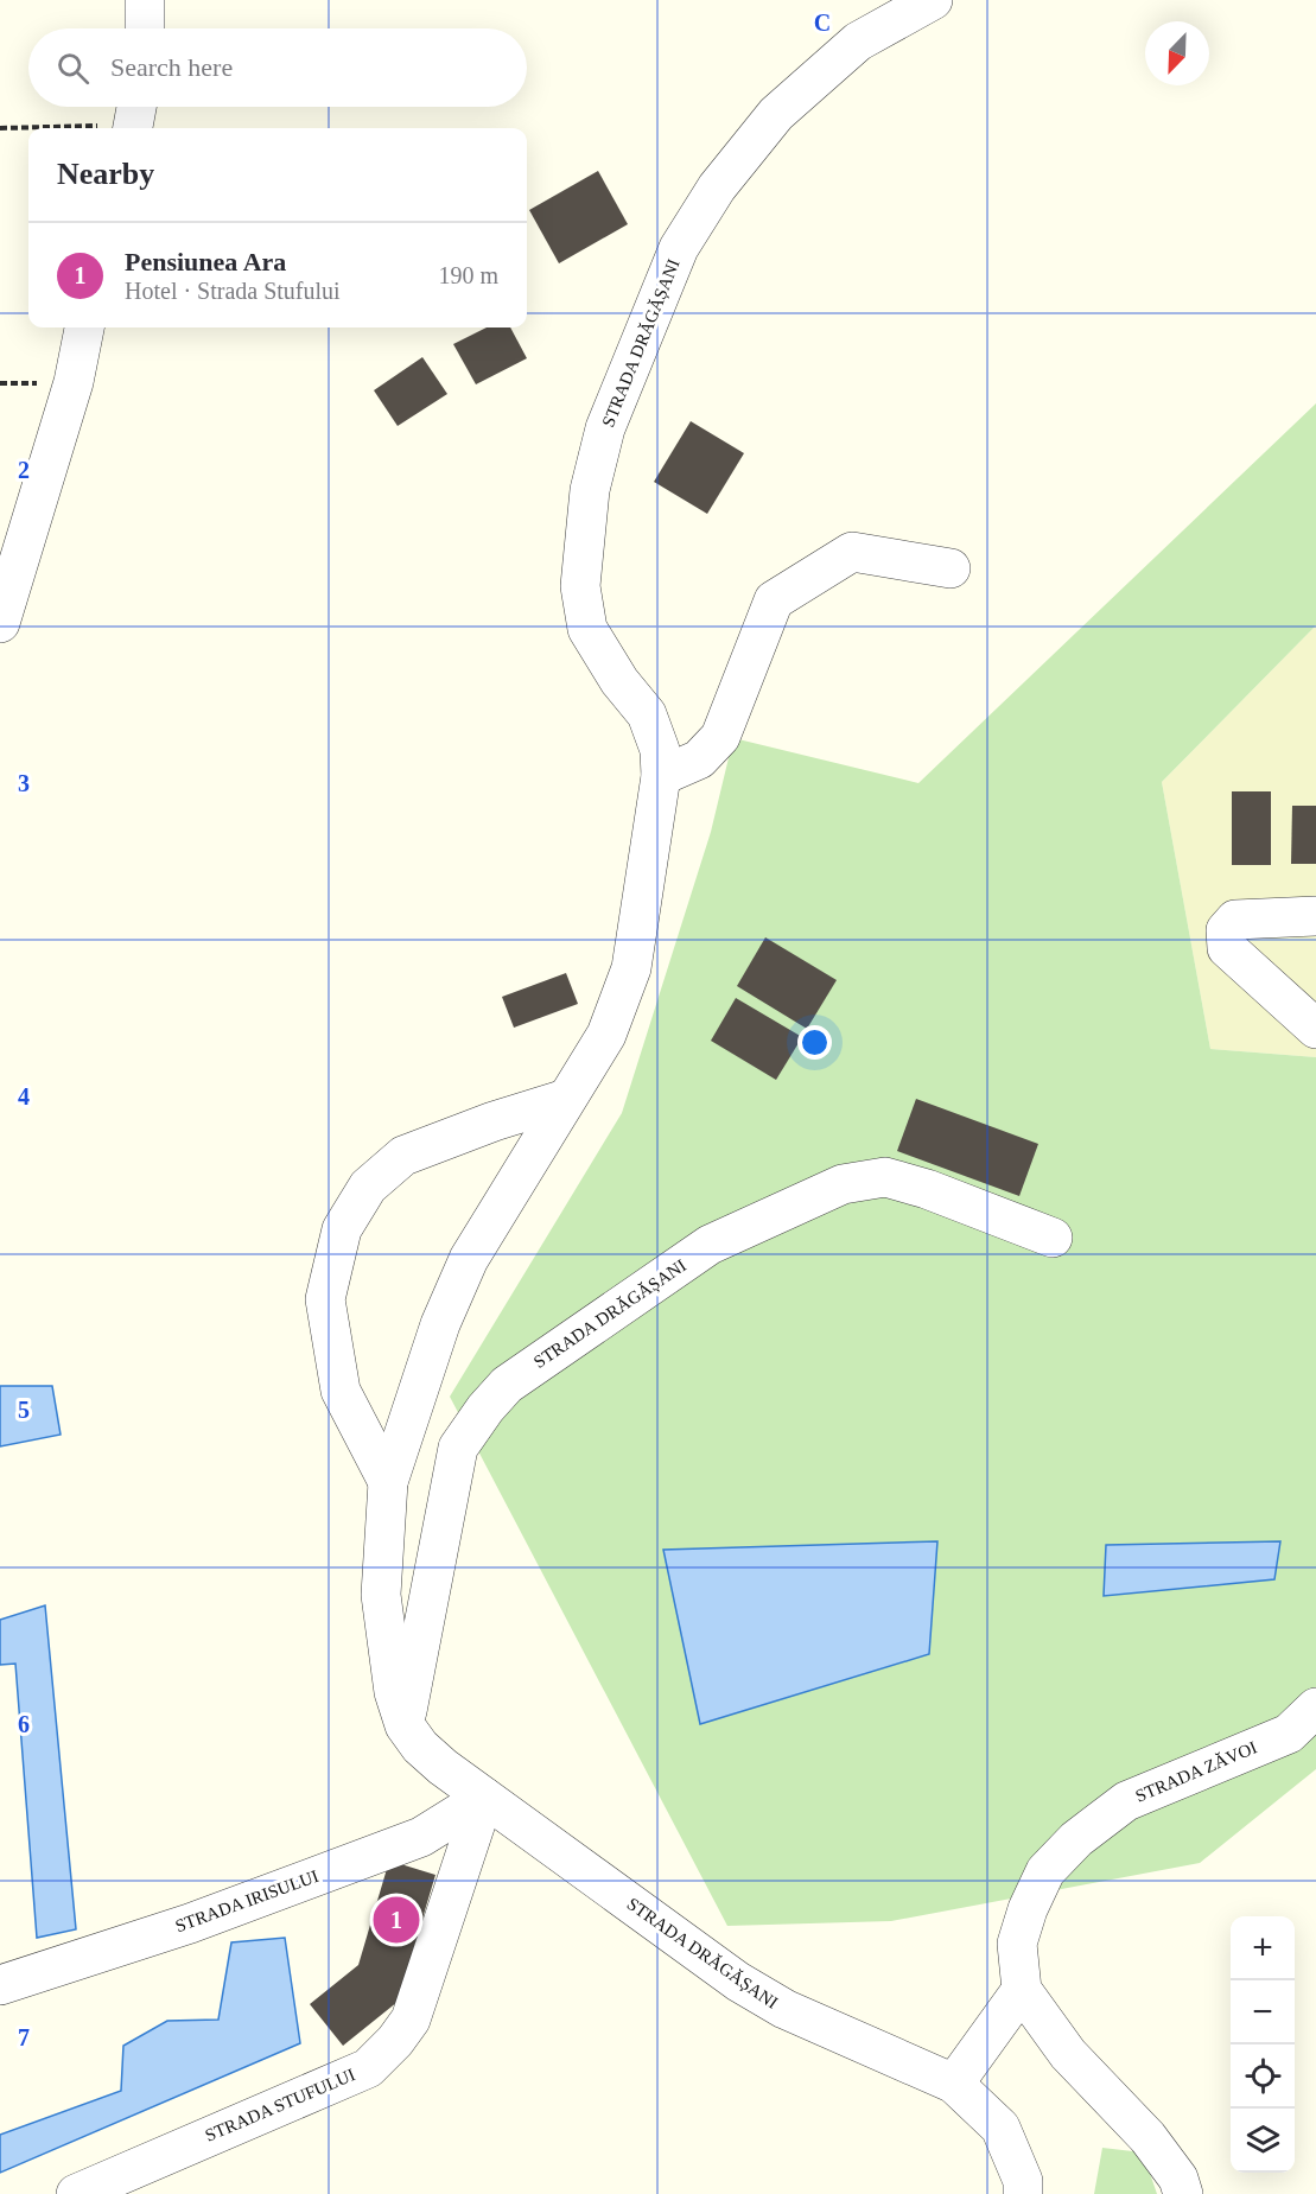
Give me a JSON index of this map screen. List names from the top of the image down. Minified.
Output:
{"streets":{"street":["STRADA DRĂGĂȘANI","STRADA ZĂVOI","STRADA IRISULUI","STRADA STUFULUI"]},"crossings":[["STRADA DRĂGĂȘANI","STRADA IRISULUI"],["STRADA DRĂGĂȘANI","STRADA STUFULUI"],["STRADA IRISULUI","STRADA STUFULUI"]],"north":"bottom left","page":{"search":"Search here","heading":"Nearby","list":[{"mark":"1","name":"Pensiunea Ara","note":"Hotel · Strada Stufului","value":"190 m"}],"pins":"1","map_buttons":["+","−"]},"grid":{"columns":["C"],"rows":["2","3","4","5","6","7"]}}
